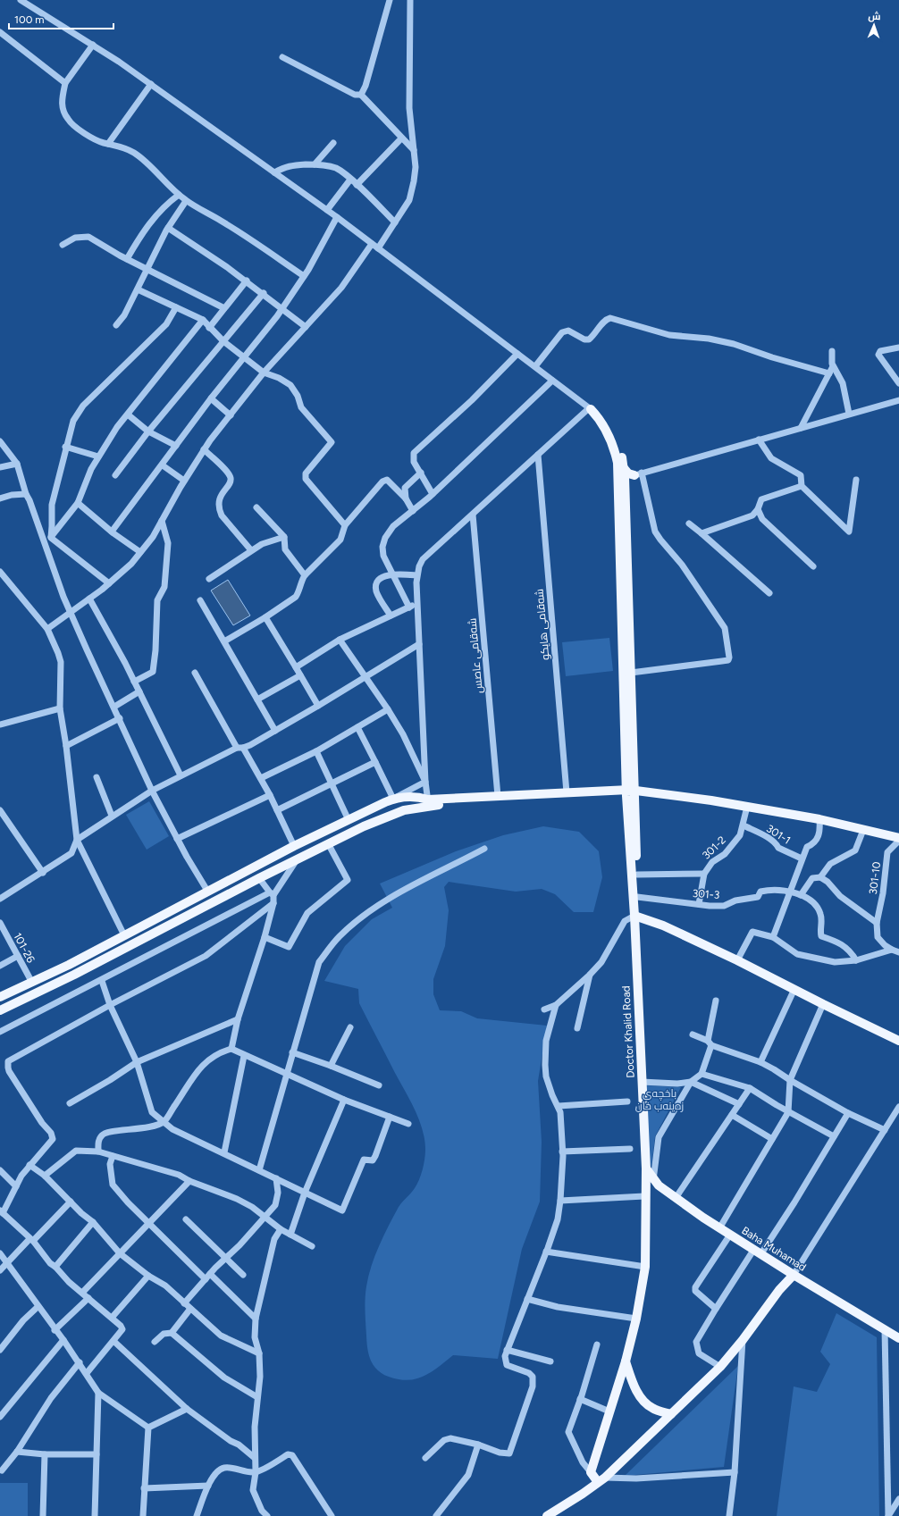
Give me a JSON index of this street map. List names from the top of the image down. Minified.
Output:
{"streets":{"main road":["Doctor Khalid Road","Baha Muhamad"],"street":["شه‌قامی هایكو","شه‌قامی عاصس","301-1","301-2","301-10","301-3","101-26"]},"crossings":[["301-1","301-2"],["301-2","301-3"],["Doctor Khalid Road","Baha Muhamad"]],"parks":["باخچه‌ی زه‌ینه‌ب خان"],"scale_bar":"100 m","north":"top"}
